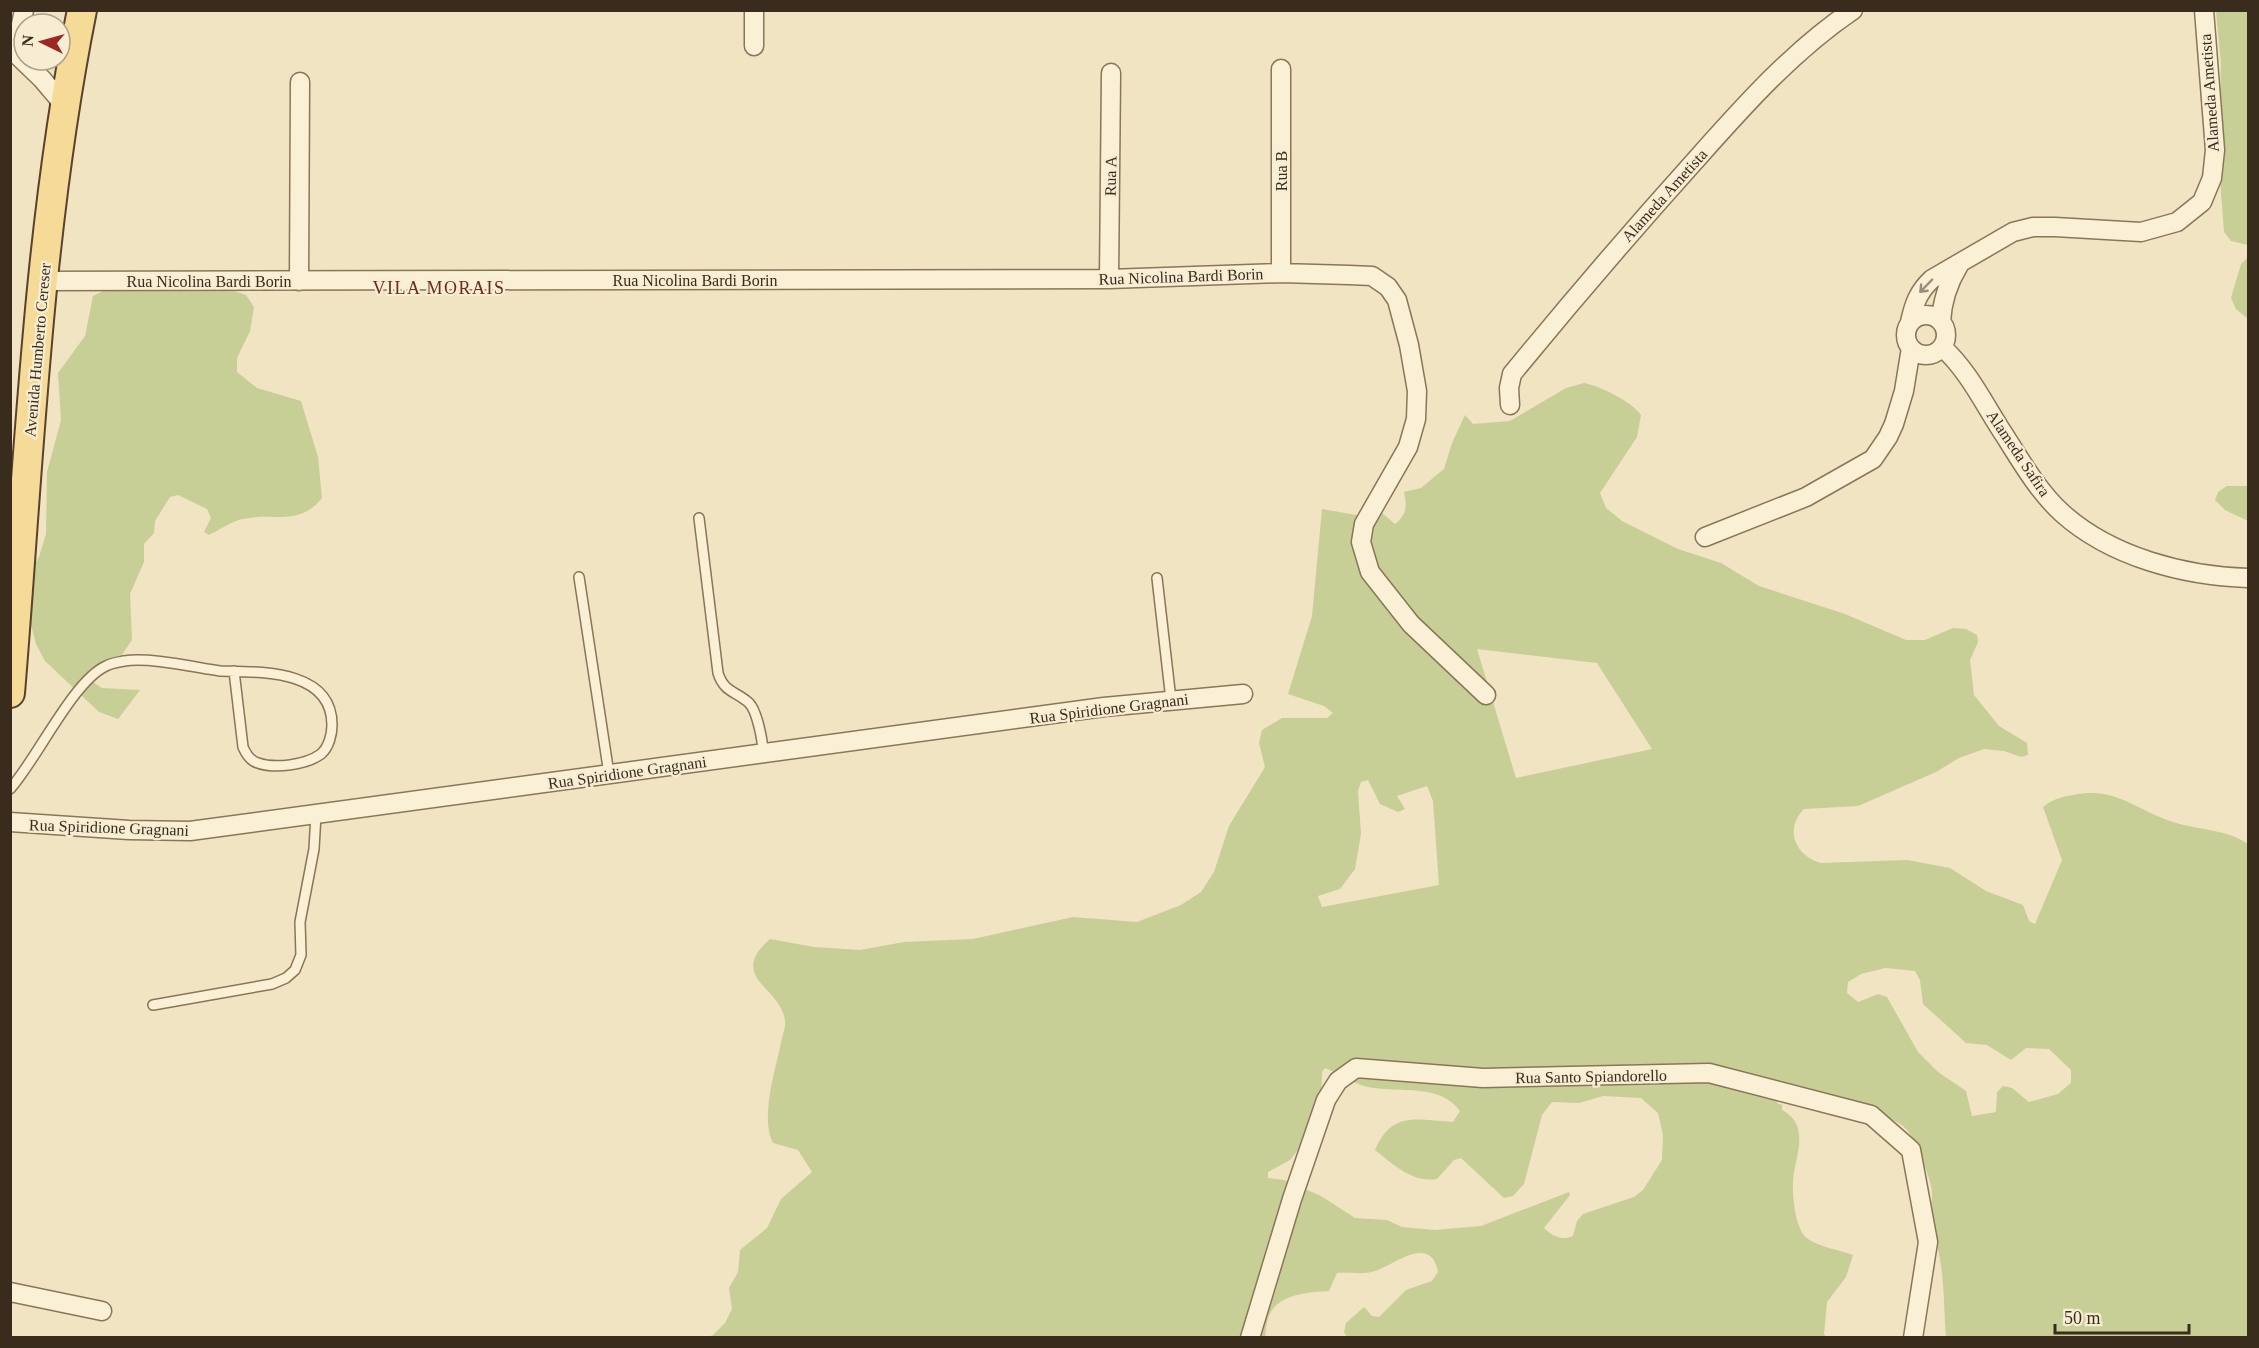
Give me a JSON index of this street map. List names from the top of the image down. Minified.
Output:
{"streets":{"main road":["Avenida Humberto Cereser"],"street":["Alameda Ametista","Rua B","Rua A","Rua Nicolina Bardi Borin","Alameda Safira","Rua Spiridione Gragnani","Rua Santo Spiandorello"]},"crossings":[["Alameda Ametista","Alameda Safira"],["Rua B","Rua Nicolina Bardi Borin"],["Rua A","Rua Nicolina Bardi Borin"],["Rua Nicolina Bardi Borin","Avenida Humberto Cereser"]],"districts":["VILA MORAIS"],"scale_bar":"50 m","north":"left"}
